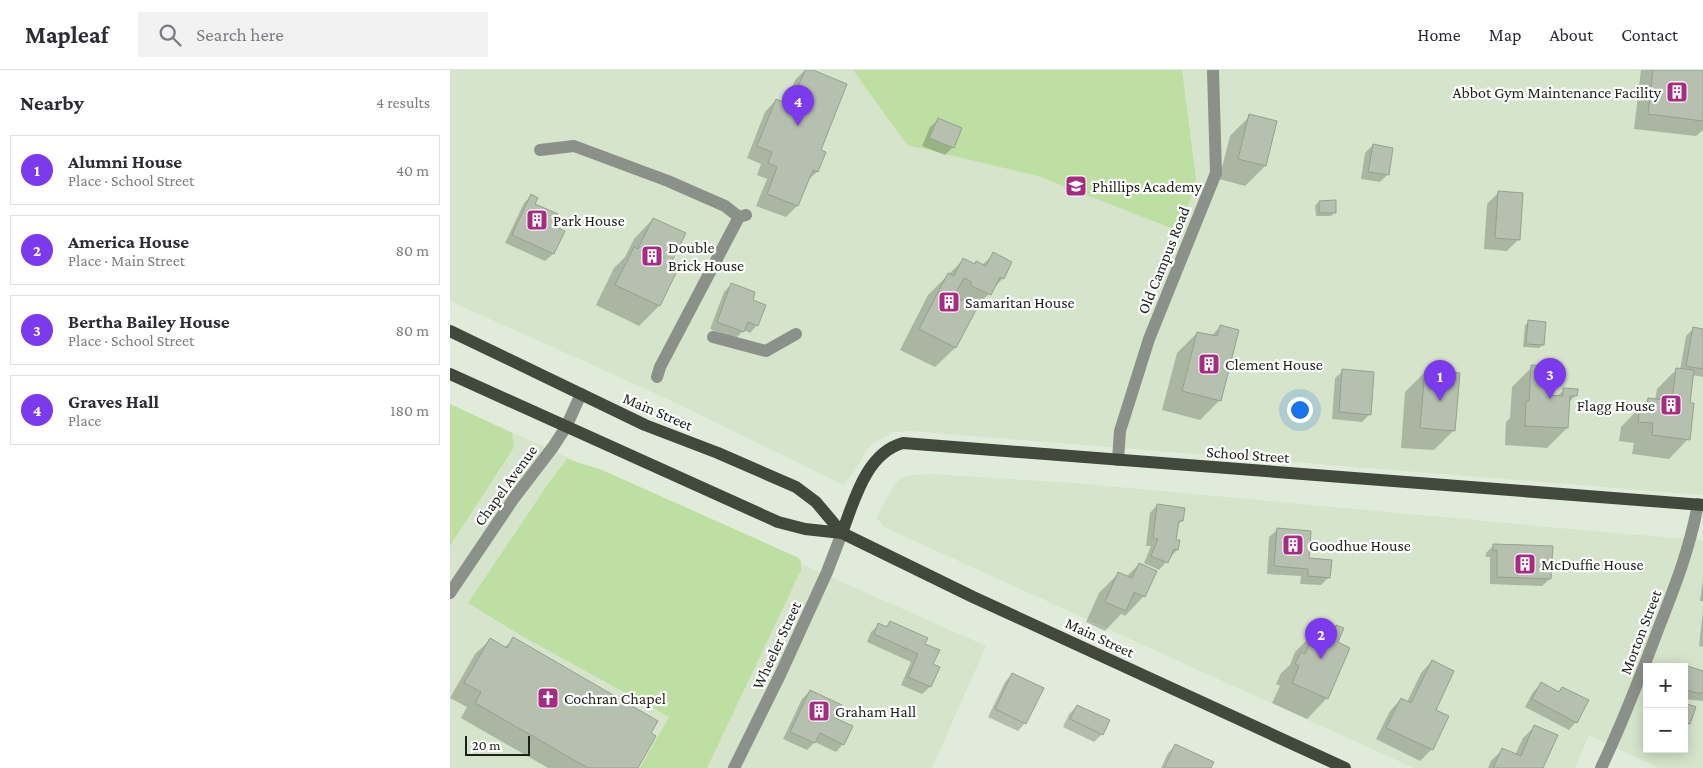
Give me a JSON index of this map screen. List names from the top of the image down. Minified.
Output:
{"streets":{"main road":["Main Street","School Street"],"street":["Old Campus Road","Chapel Avenue","Morton Street","Wheeler Street"]},"crossings":[["Old Campus Road","School Street"],["Main Street","School Street"],["Main Street","Chapel Avenue"],["Main Street","Wheeler Street"],["School Street","Morton Street"],["School Street","Wheeler Street"]],"places":{"building":["Abbot Gym Maintenance Facility","Park House","Double Brick House","Samaritan House","Clement House","Flagg House","Goodhue House","McDuffie House","Graham Hall"],"school or university":["Phillips Academy"],"church":["Cochran Chapel"]},"scale_bar":"20 m","page":{"header":"Mapleaf","search":"Search here","nav":["Home","Map","About","Contact"],"heading":["Nearby","4 results"],"pins":["4","3","1","2"],"list":[{"mark":"1","name":"Alumni House","note":"Place · School Street","value":"40 m"},{"mark":"2","name":"America House","note":"Place · Main Street","value":"80 m"},{"mark":"3","name":"Bertha Bailey House","note":"Place · School Street","value":"80 m"},{"mark":"4","name":"Graves Hall","note":"Place","value":"180 m"}],"map_buttons":["+","−"],"scale":"20 m"}}
